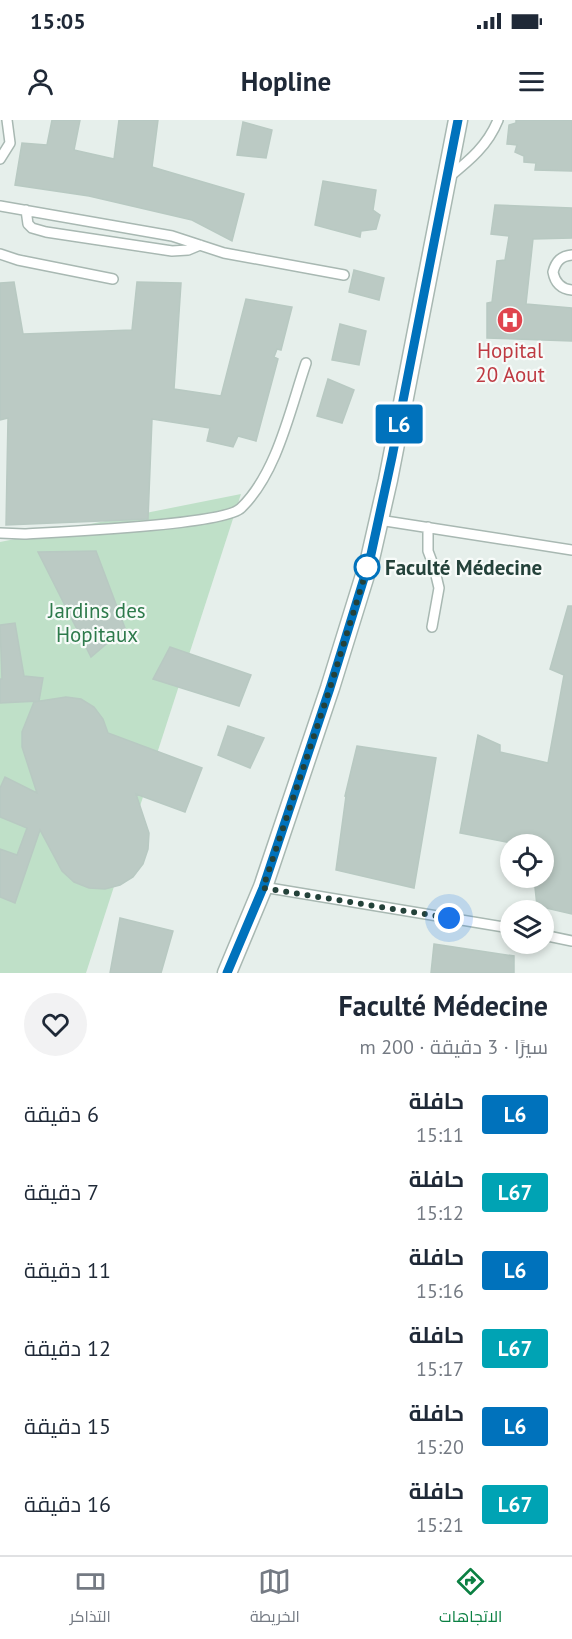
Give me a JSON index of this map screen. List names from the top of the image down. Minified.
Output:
{"parks":["Jardins des Hopitaux"],"places":{"hospital":["Hopital 20 Aout"],"other":["Faculté Médecine"]},"lines":["bus line L6"],"page":{"status":"15:05","header":"Hopline","on_map":"L6","heading":["Faculté Médecine","سيرًا · 3 دقيقة · 200 m"],"list":[{"mark":"L6","name":"حافلة","note":"15:11","value":"6 دقيقة"},{"mark":"L67","name":"حافلة","note":"15:12","value":"7 دقيقة"},{"mark":"L6","name":"حافلة","note":"15:16","value":"11 دقيقة"},{"mark":"L67","name":"حافلة","note":"15:17","value":"12 دقيقة"},{"mark":"L6","name":"حافلة","note":"15:20","value":"15 دقيقة"},{"mark":"L67","name":"حافلة","note":"15:21","value":"16 دقيقة"}],"tabs":["الاتجاهات","الخريطة","التذاكر"]}}
